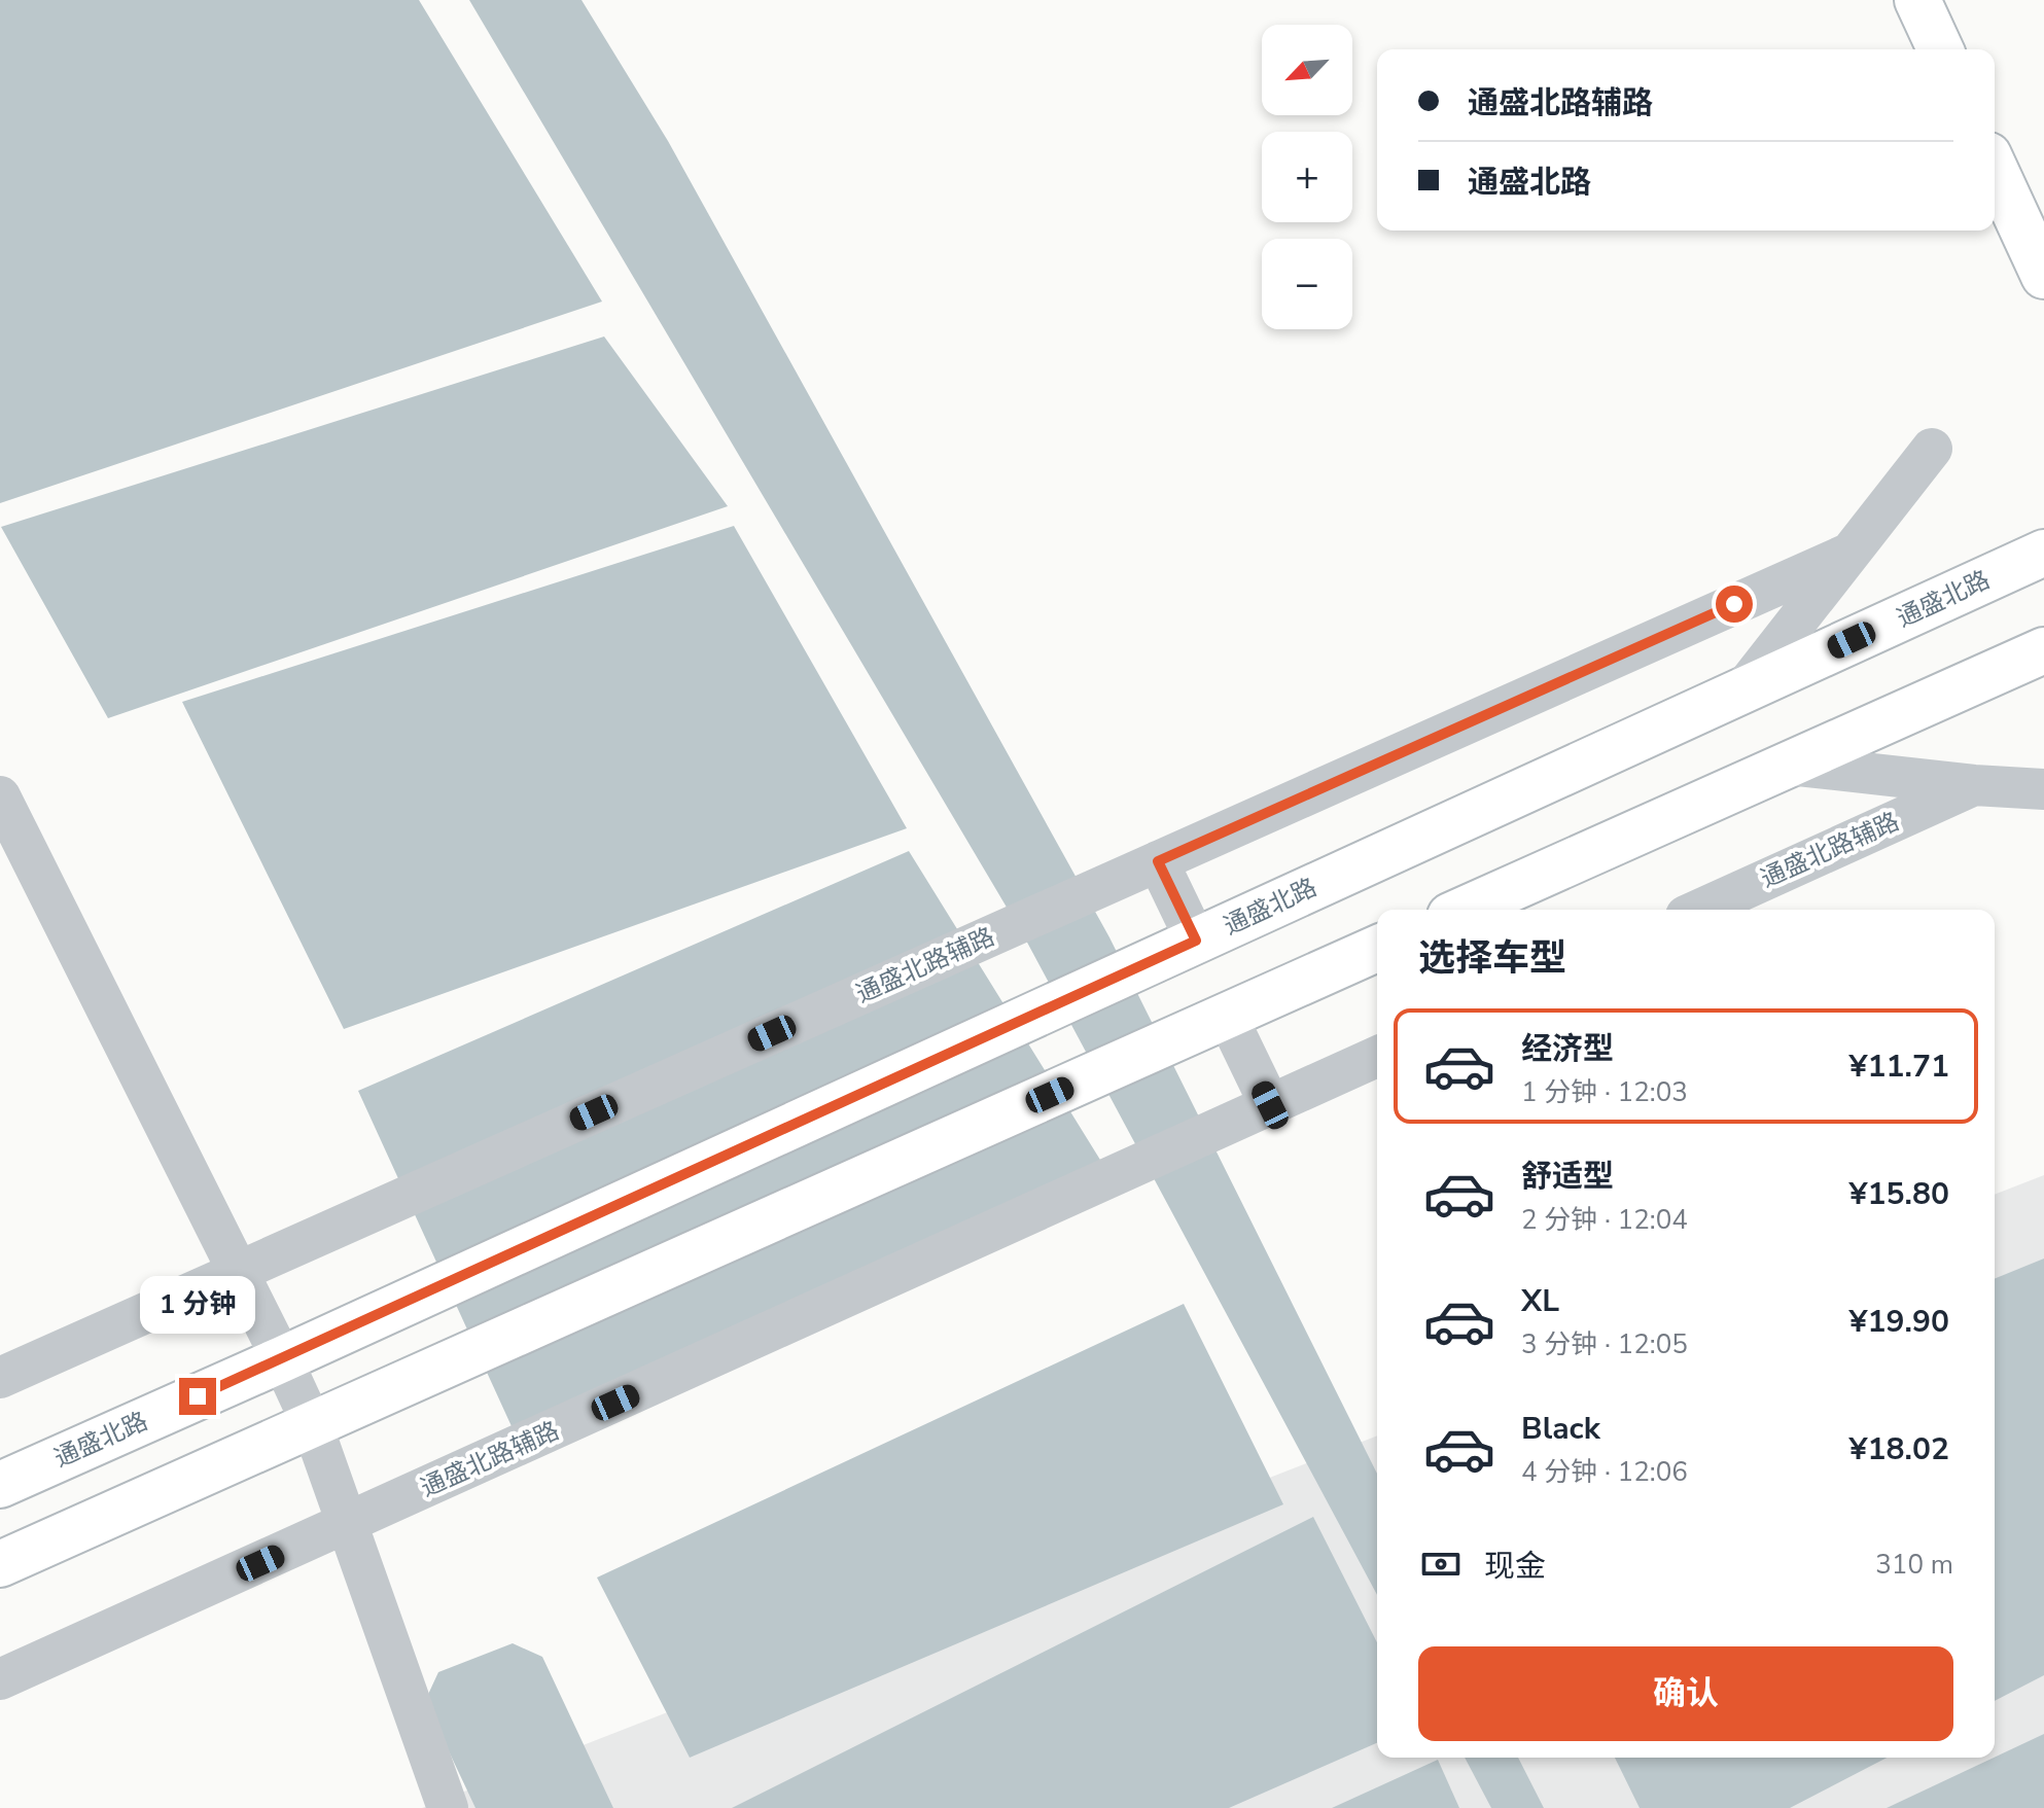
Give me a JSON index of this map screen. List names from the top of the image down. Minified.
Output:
{"streets":{"main road":["通盛北路"],"street":["通盛北路辅路"]},"north":"bottom left","page":{"map_buttons":["+","−"],"banner":["通盛北路辅路","通盛北路"],"heading":"选择车型","list":[{"name":"经济型","note":"1 分钟 · 12:03","value":"¥11.71"},{"name":"舒适型","note":"2 分钟 · 12:04","value":"¥15.80"},{"name":"XL","note":"3 分钟 · 12:05","value":"¥19.90"},{"name":"Black","note":"4 分钟 · 12:06","value":"¥18.02"}],"bubble":"1 分钟","pay":["现金","310 m"],"buttons":"确认"}}
